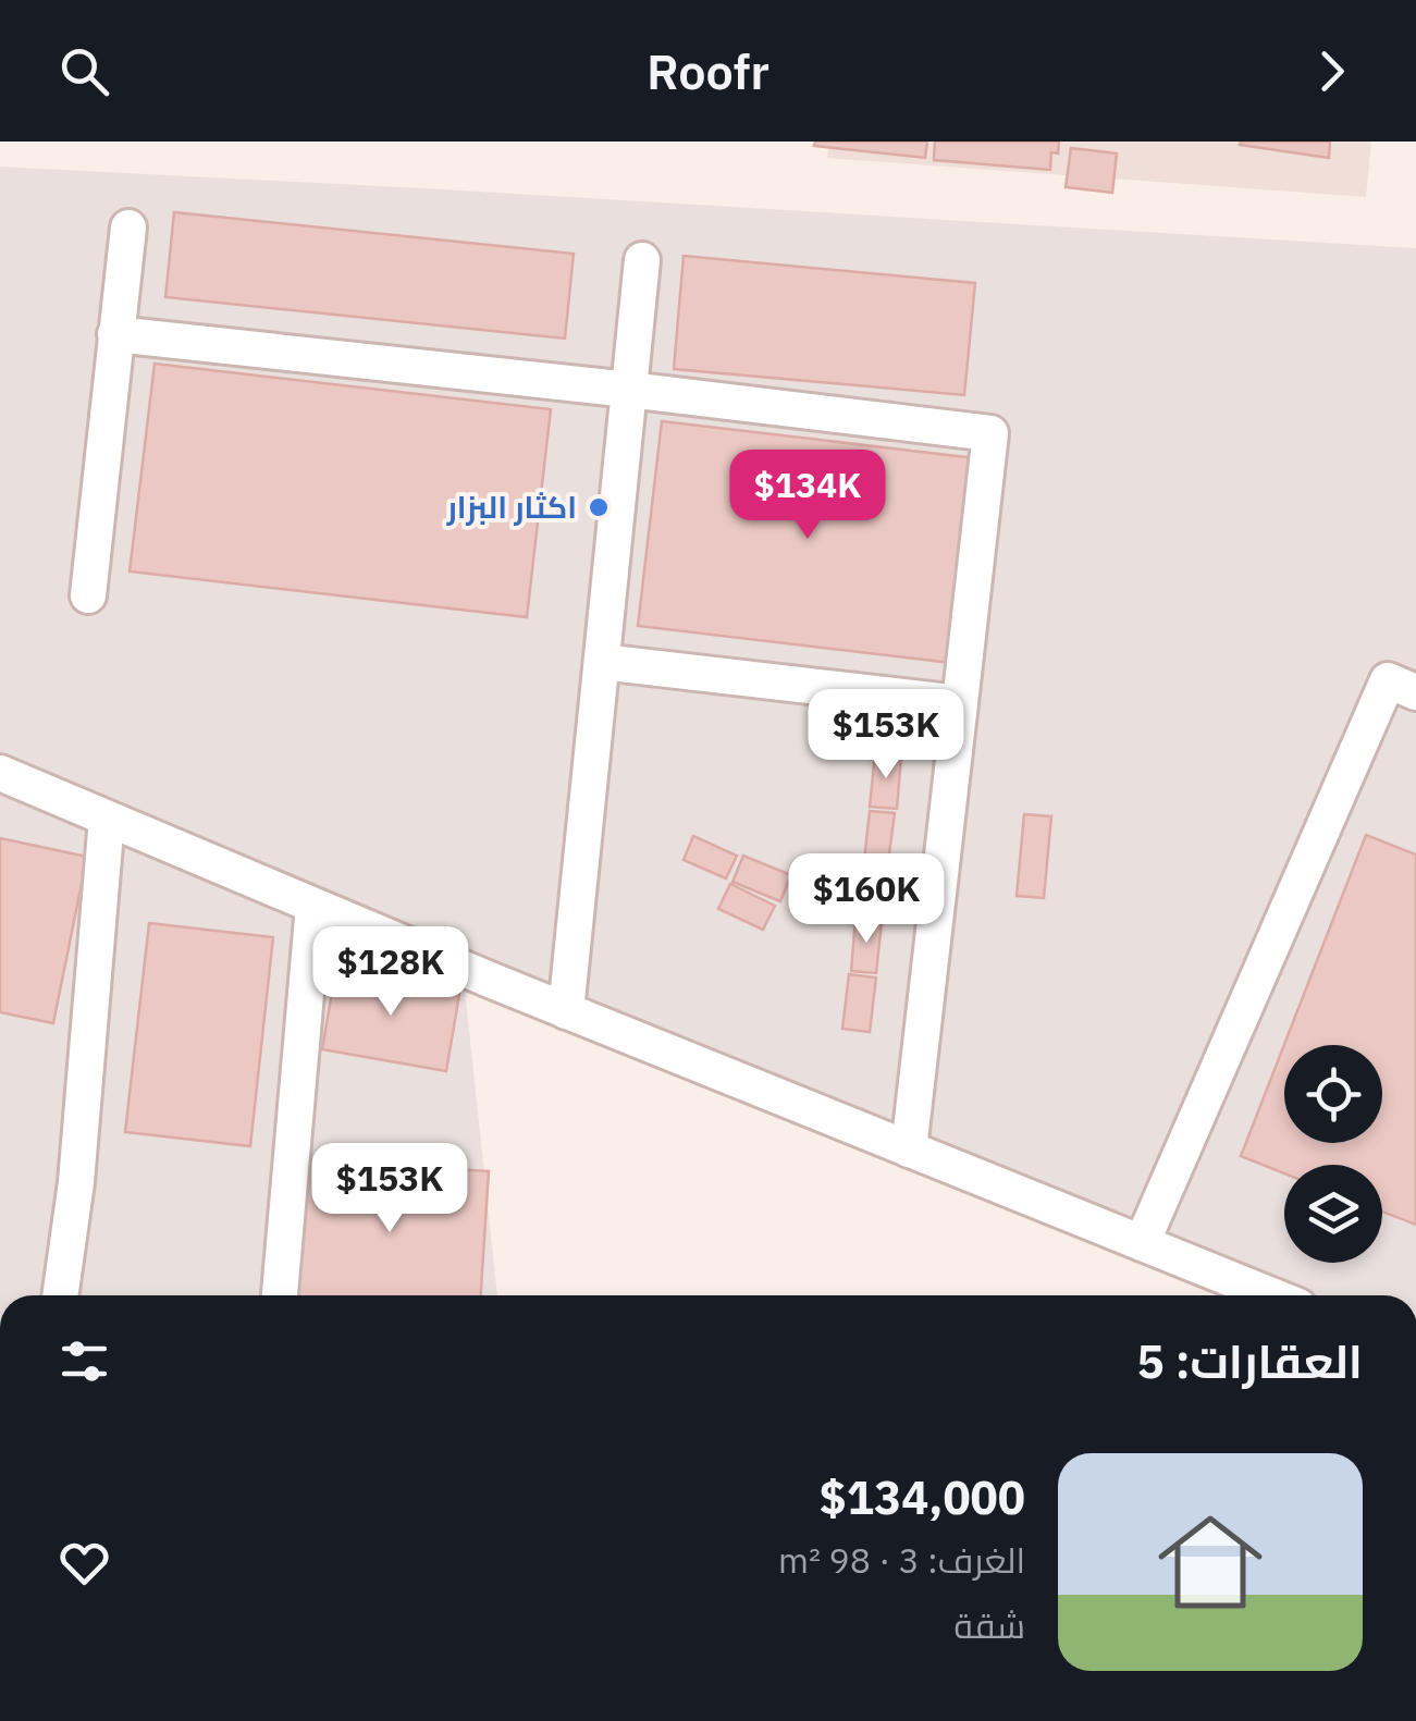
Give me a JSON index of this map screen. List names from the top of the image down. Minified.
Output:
{"places":["اكثار البزار"],"page":{"header":"Roofr","price":["$134K","$153K","$160K","$128K","$153K"],"heading":"العقارات: 5","list":[{"name":"$134,000","note":"الغرف: 3 · 98 m² · شقة"}]}}
